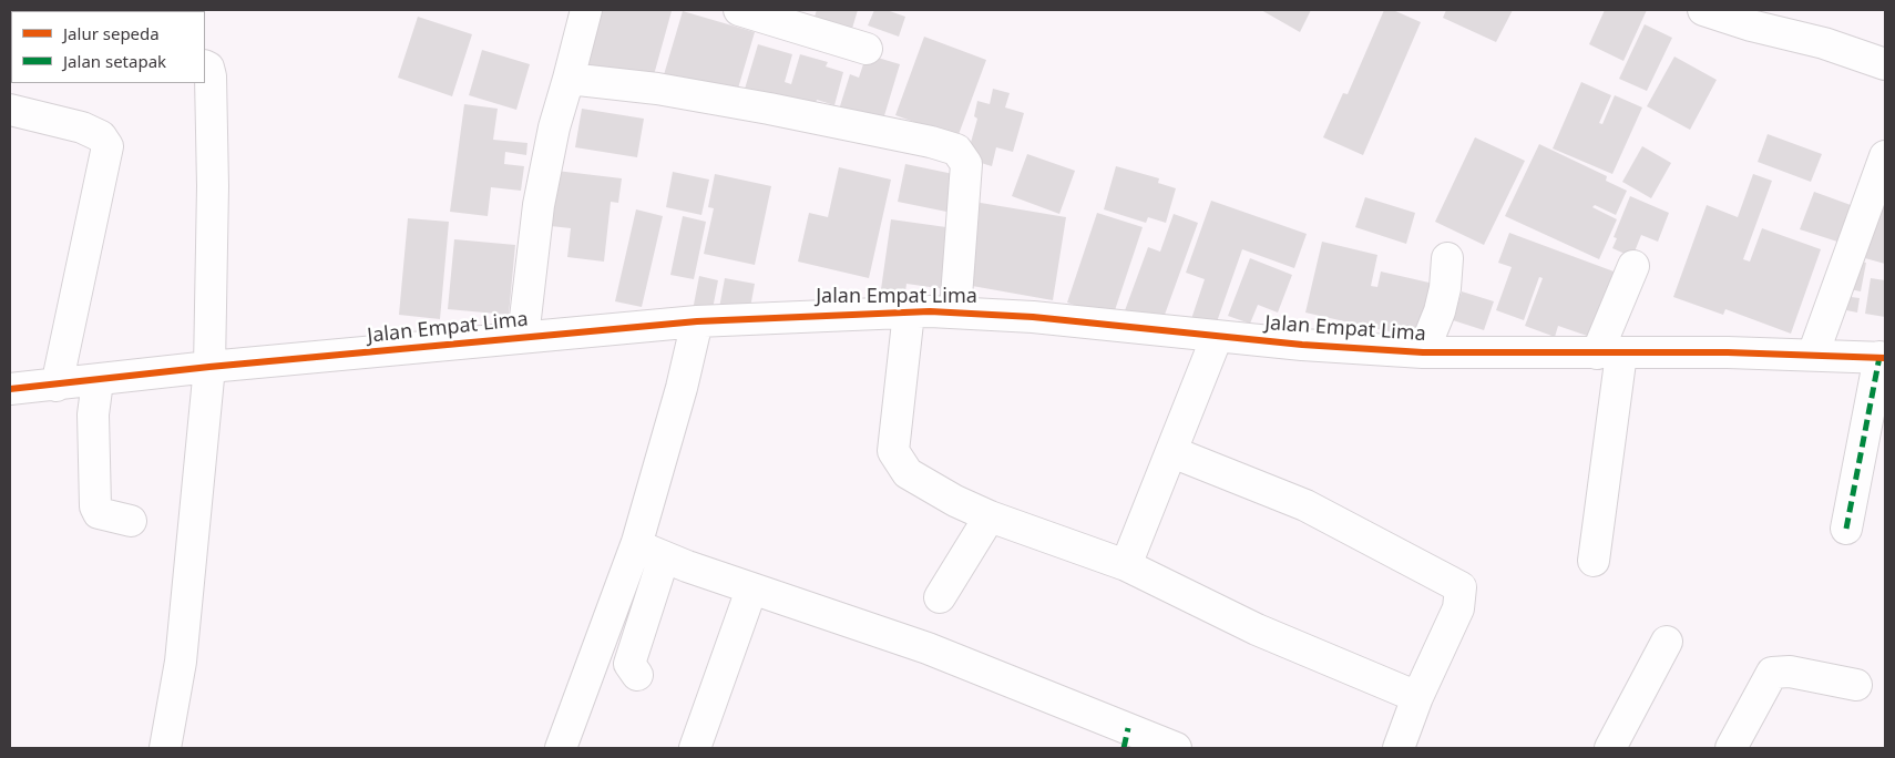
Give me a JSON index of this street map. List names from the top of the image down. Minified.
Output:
{"streets":{"street":["Jalan Empat Lima"]},"legend":["Jalur sepeda","Jalan setapak"]}
